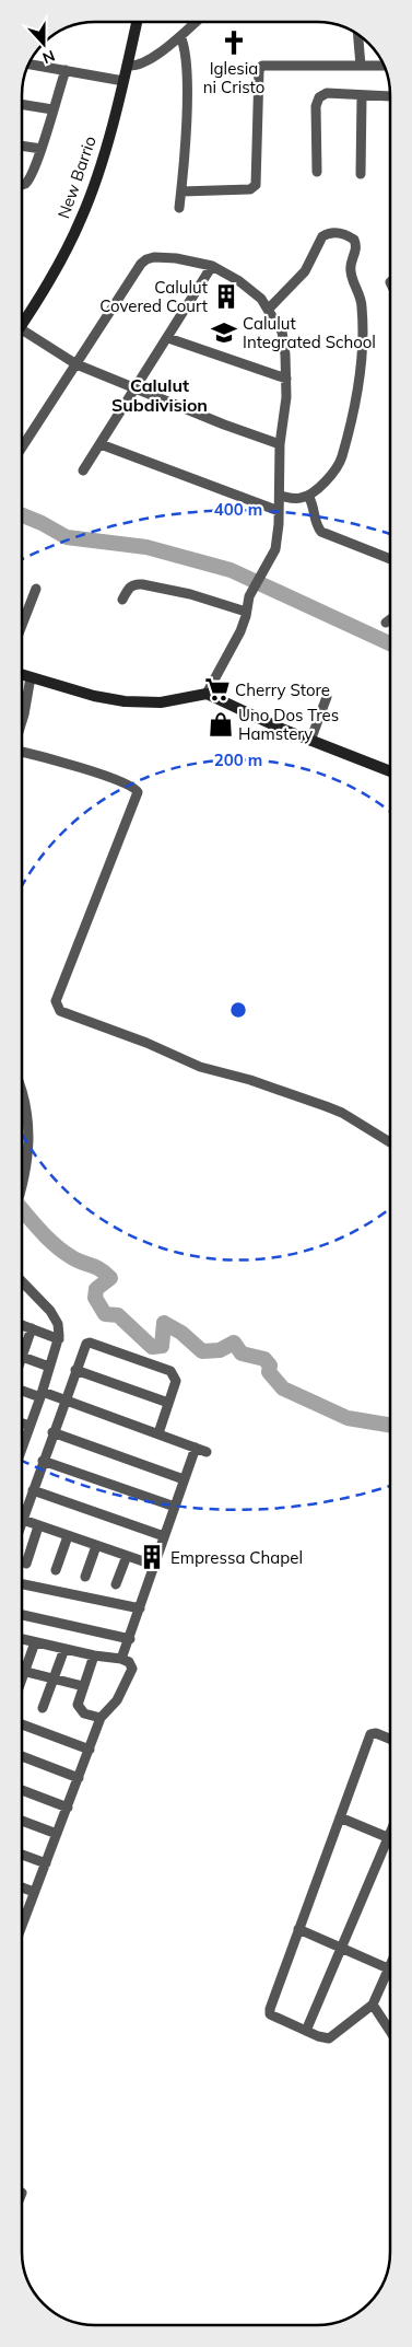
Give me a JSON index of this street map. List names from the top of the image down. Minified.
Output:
{"streets":{"street":["New Barrio"]},"districts":["Calulut Subdivision"],"places":{"church":["Iglesia ni Cristo"],"building":["Calulut Covered Court","Empressa Chapel"],"school or university":["Calulut Integrated School"],"supermarket":["Cherry Store"],"shop":["Uno Dos Tres Hamstery"]},"north":"bottom","rings":["400 m","200 m"]}
